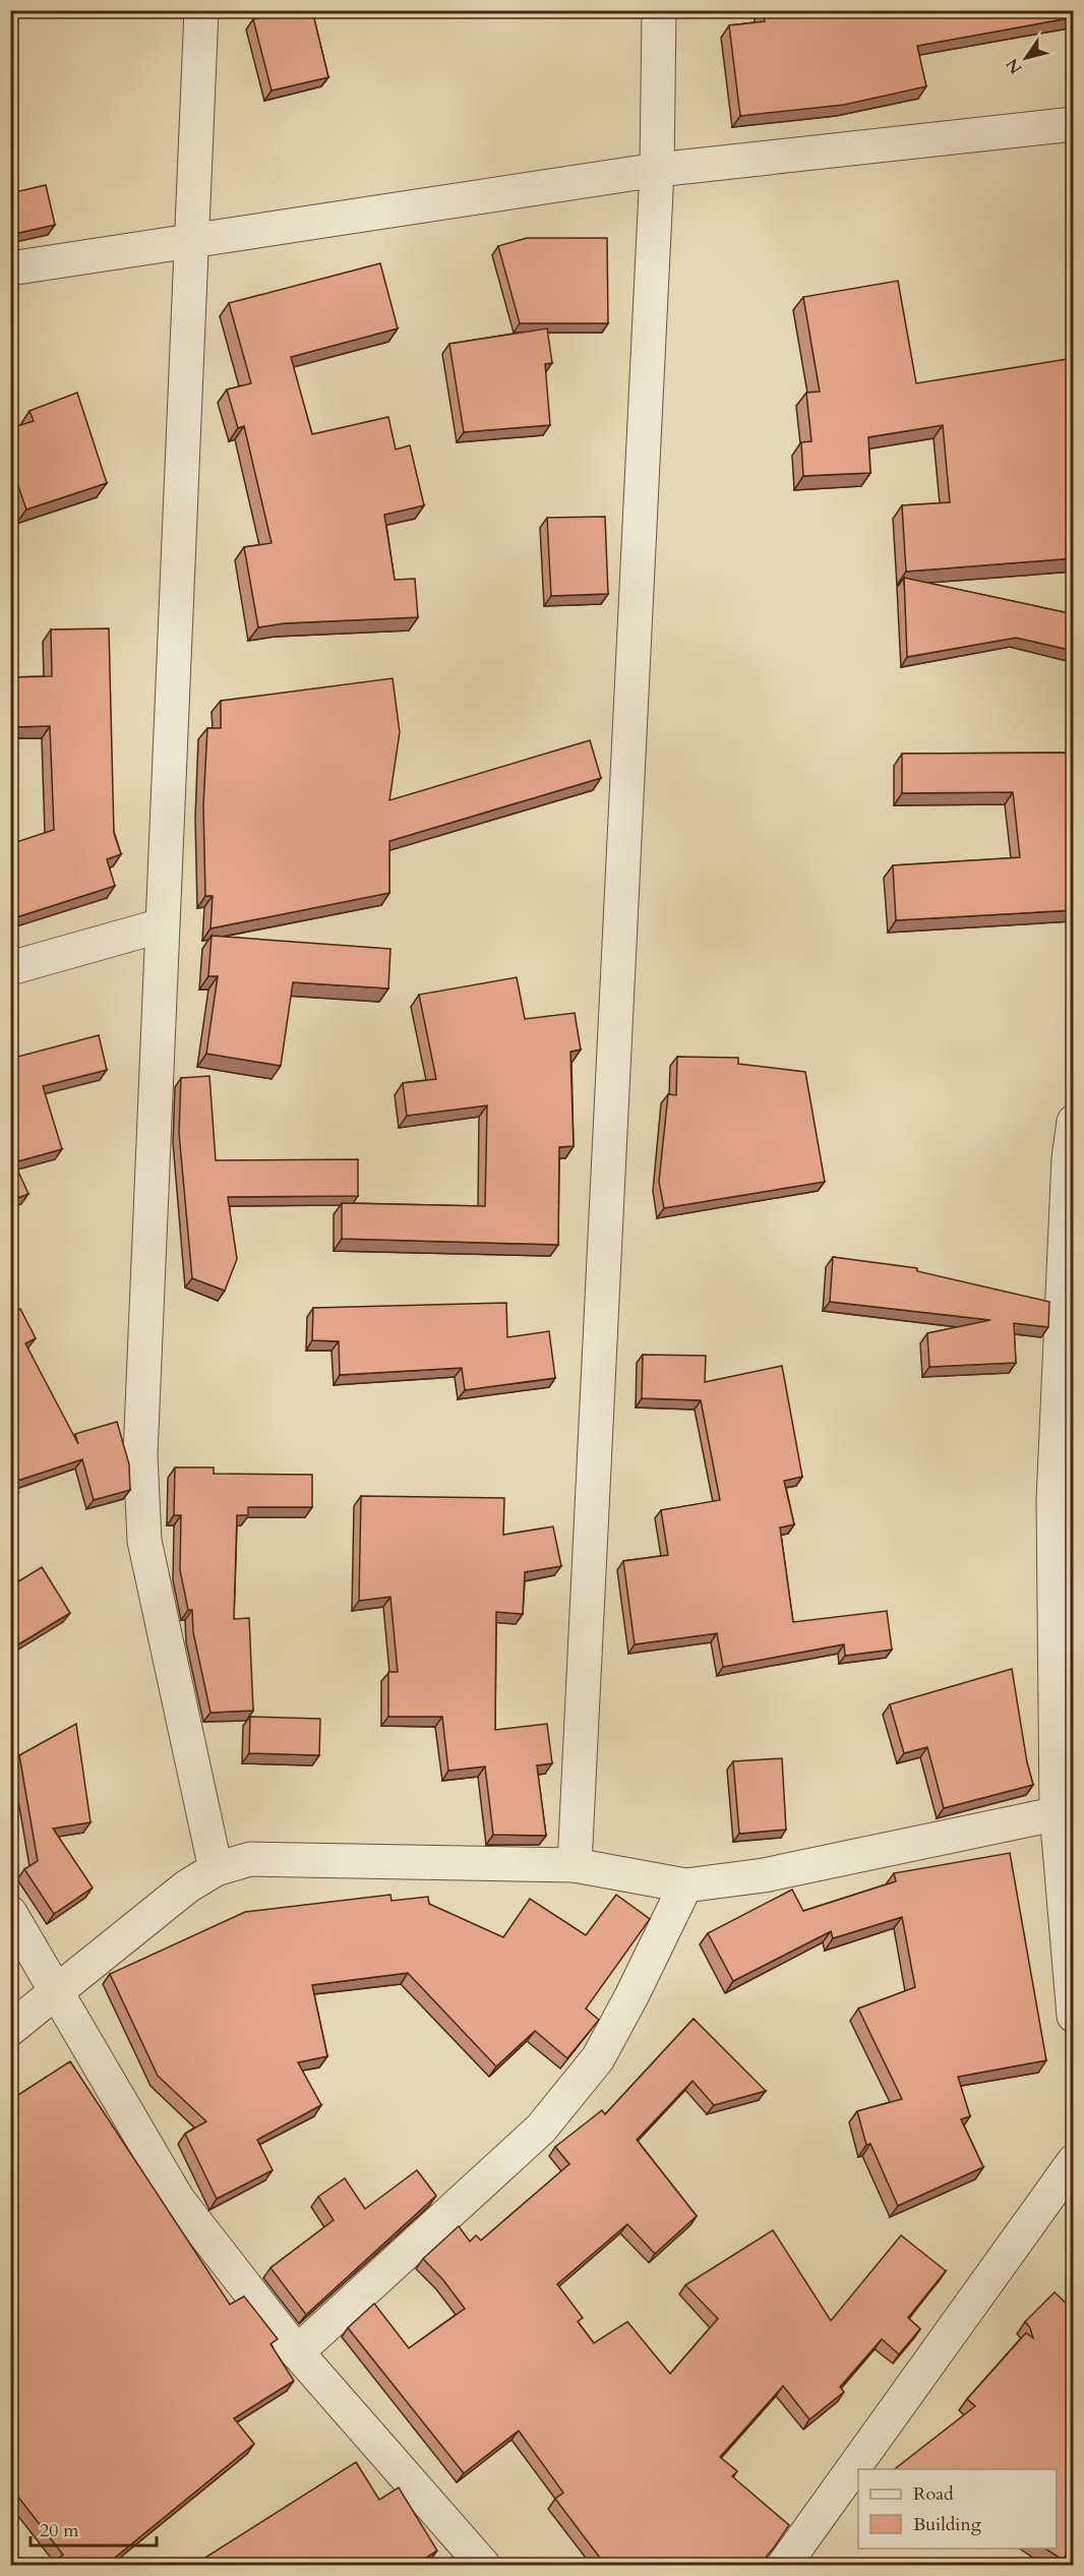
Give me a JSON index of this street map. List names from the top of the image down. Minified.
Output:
{"legend":["Road","Building"],"scale_bar":"20 m","north":"bottom left"}
